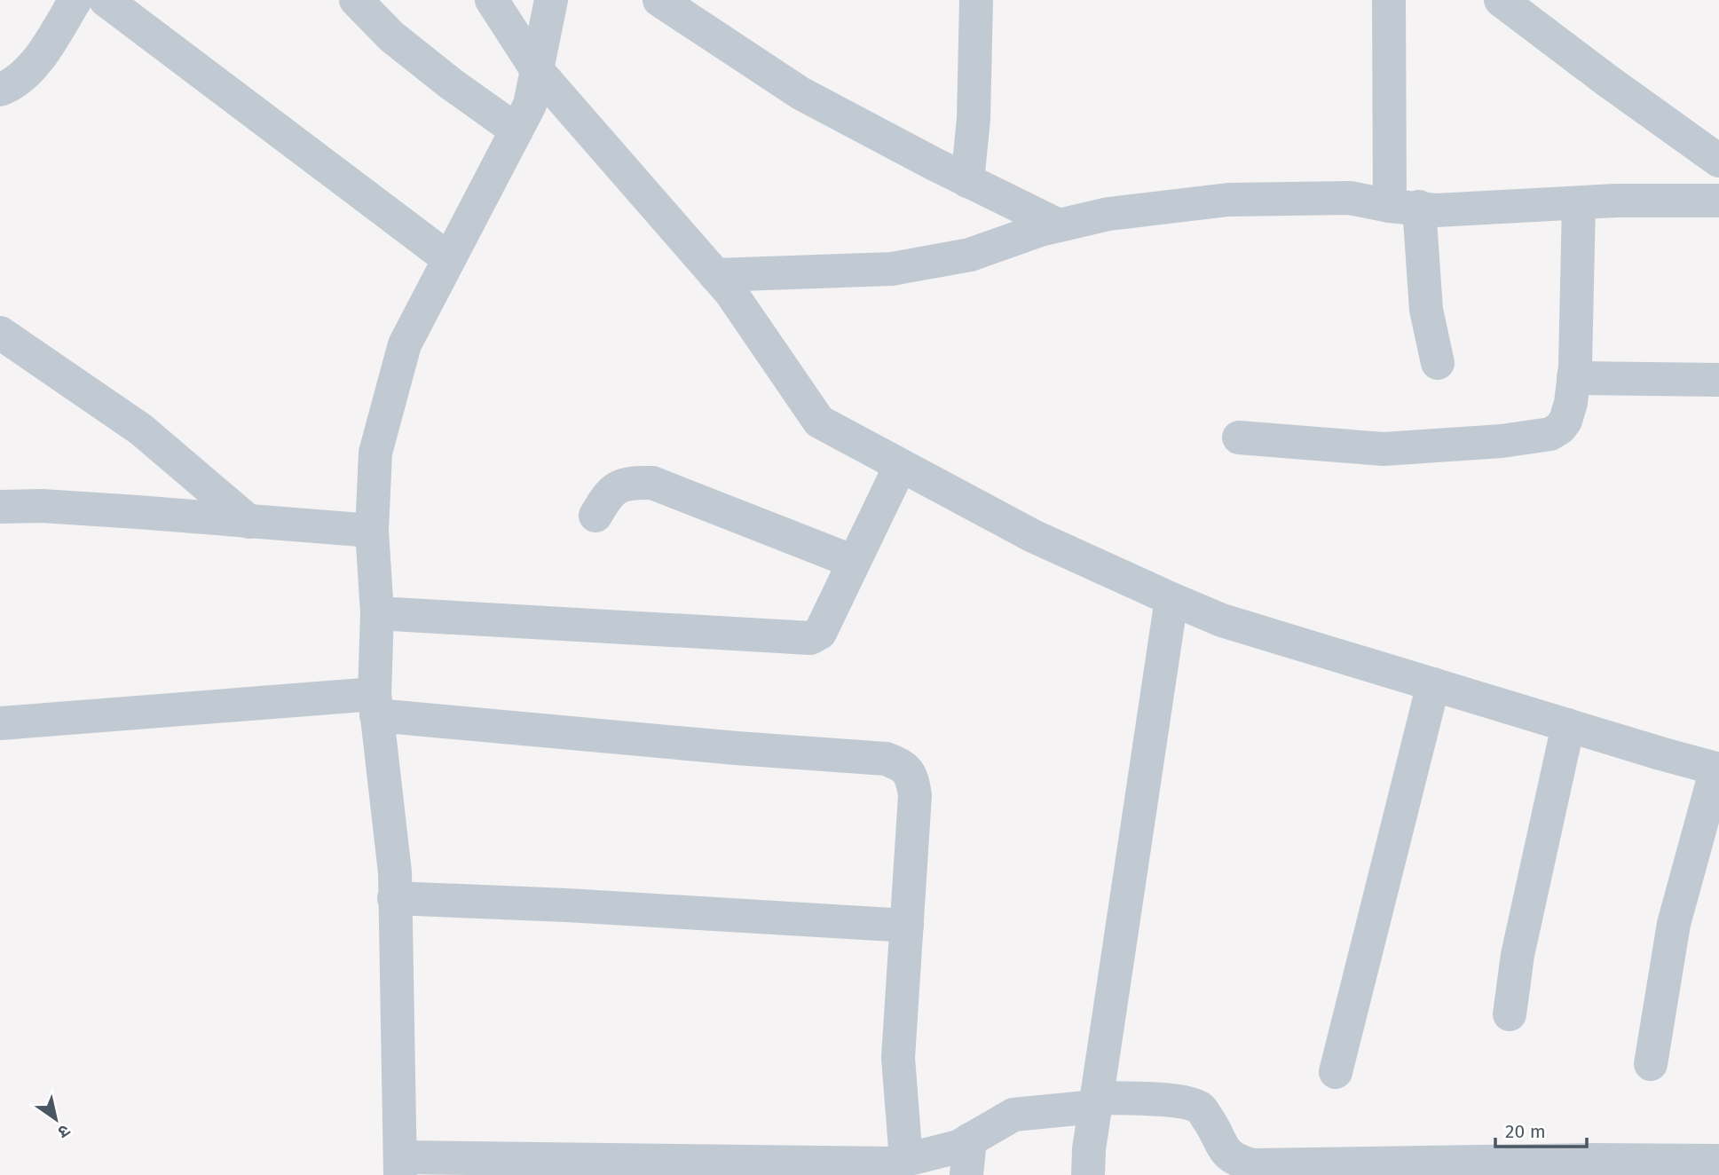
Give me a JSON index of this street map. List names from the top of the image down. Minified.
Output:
{"scale_bar":"20 m","north":"bottom right"}
